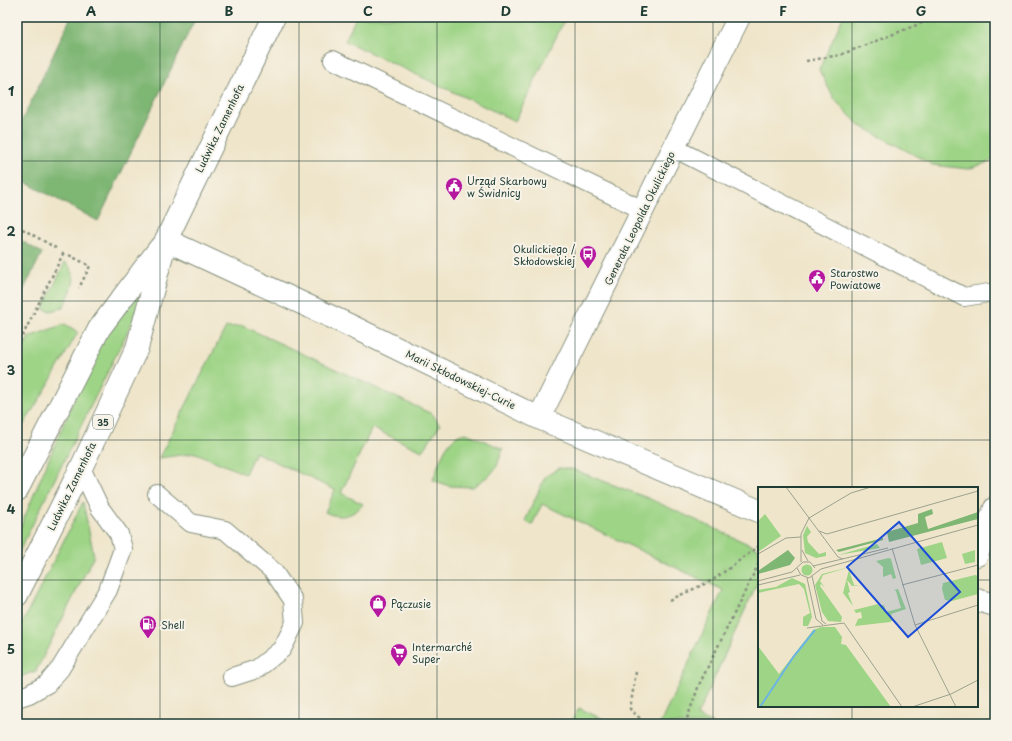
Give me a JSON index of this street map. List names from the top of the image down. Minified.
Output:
{"streets":{"street":["Ludwika Zamenhofa","Generała Leopolda Okulickiego","Marii Skłodowskiej-Curie","35"]},"crossings":[["Ludwika Zamenhofa","Marii Skłodowskiej-Curie"],["Generała Leopolda Okulickiego","Marii Skłodowskiej-Curie"]],"places":{"public building":["Urząd Skarbowy w Świdnicy","Starostwo Powiatowe"],"bus stop":["Okulickiego / Skłodowskiej"],"shop":["Pączusie"],"fuel station":["Shell"],"supermarket":["Intermarché Super"]},"grid":{"columns":["A","B","C","D","E","F","G"],"rows":["1","2","3","4","5"]}}
